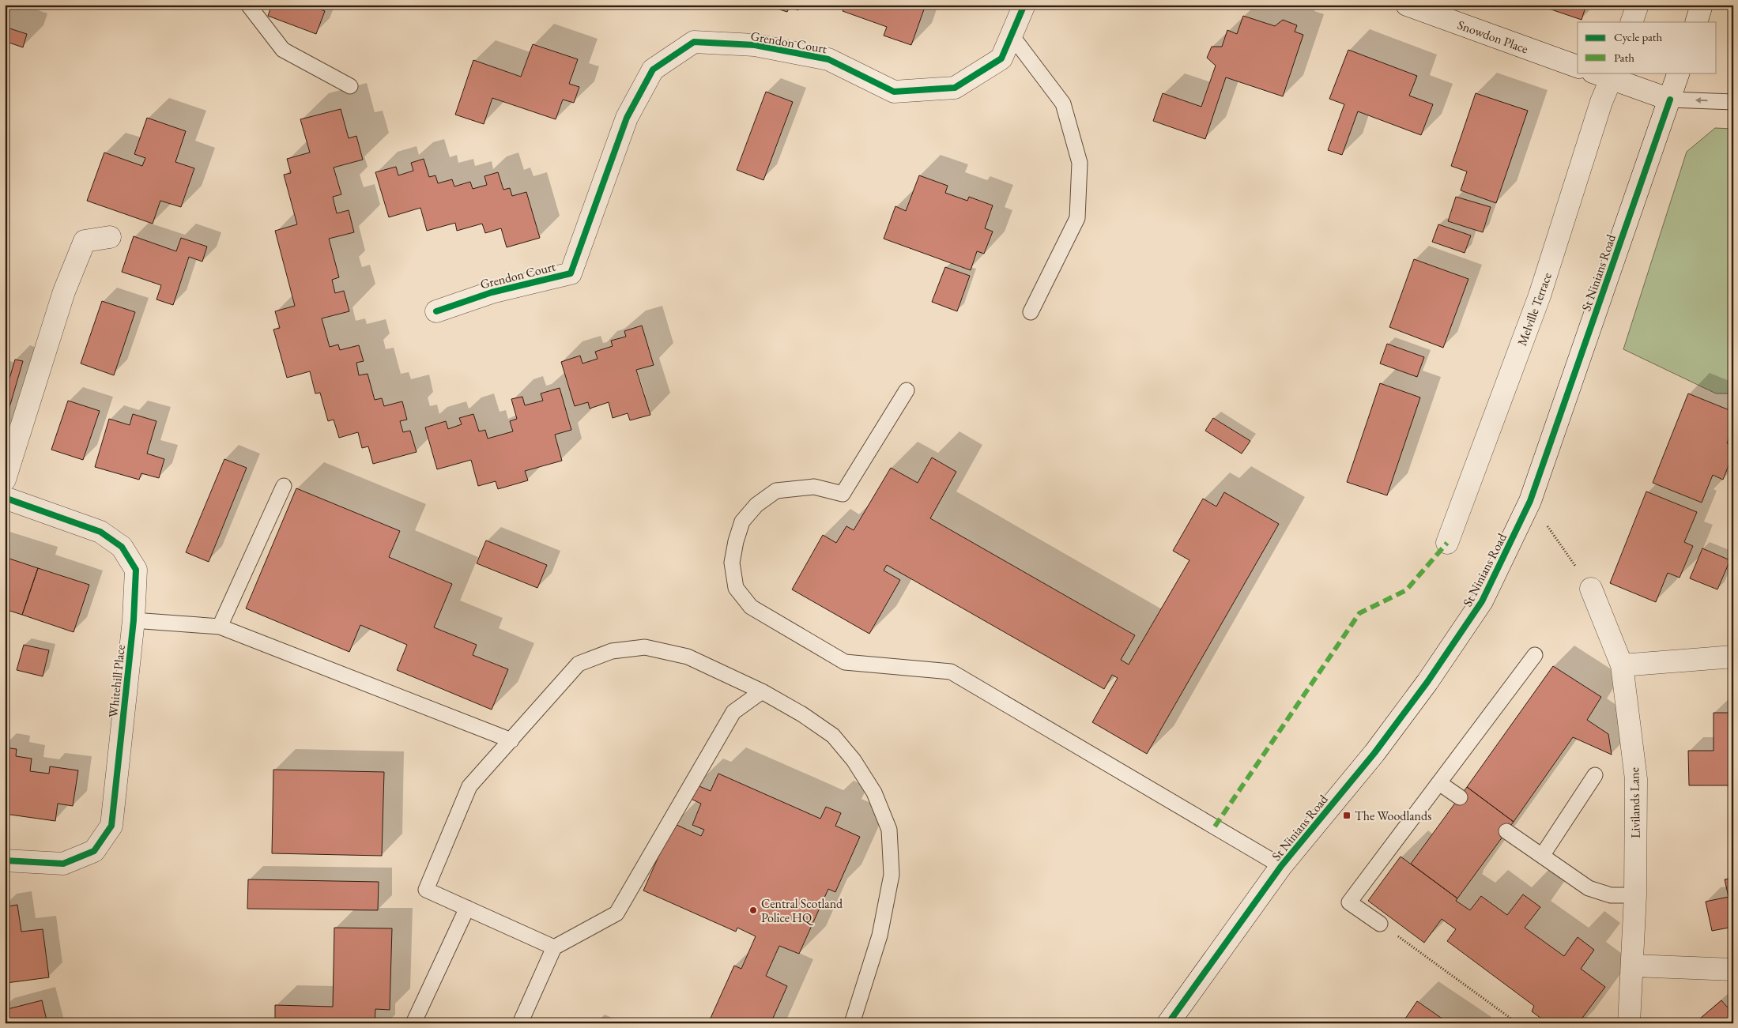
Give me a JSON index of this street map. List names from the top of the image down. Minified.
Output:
{"streets":{"street":["Snowdon Place","Grendon Court","St Ninians Road","Melville Terrace","Whitehill Place","Livilands Lane"]},"places":{"transit":["The Woodlands"],"other":["Central Scotland Police HQ"]},"legend":["Cycle path","Path"]}
